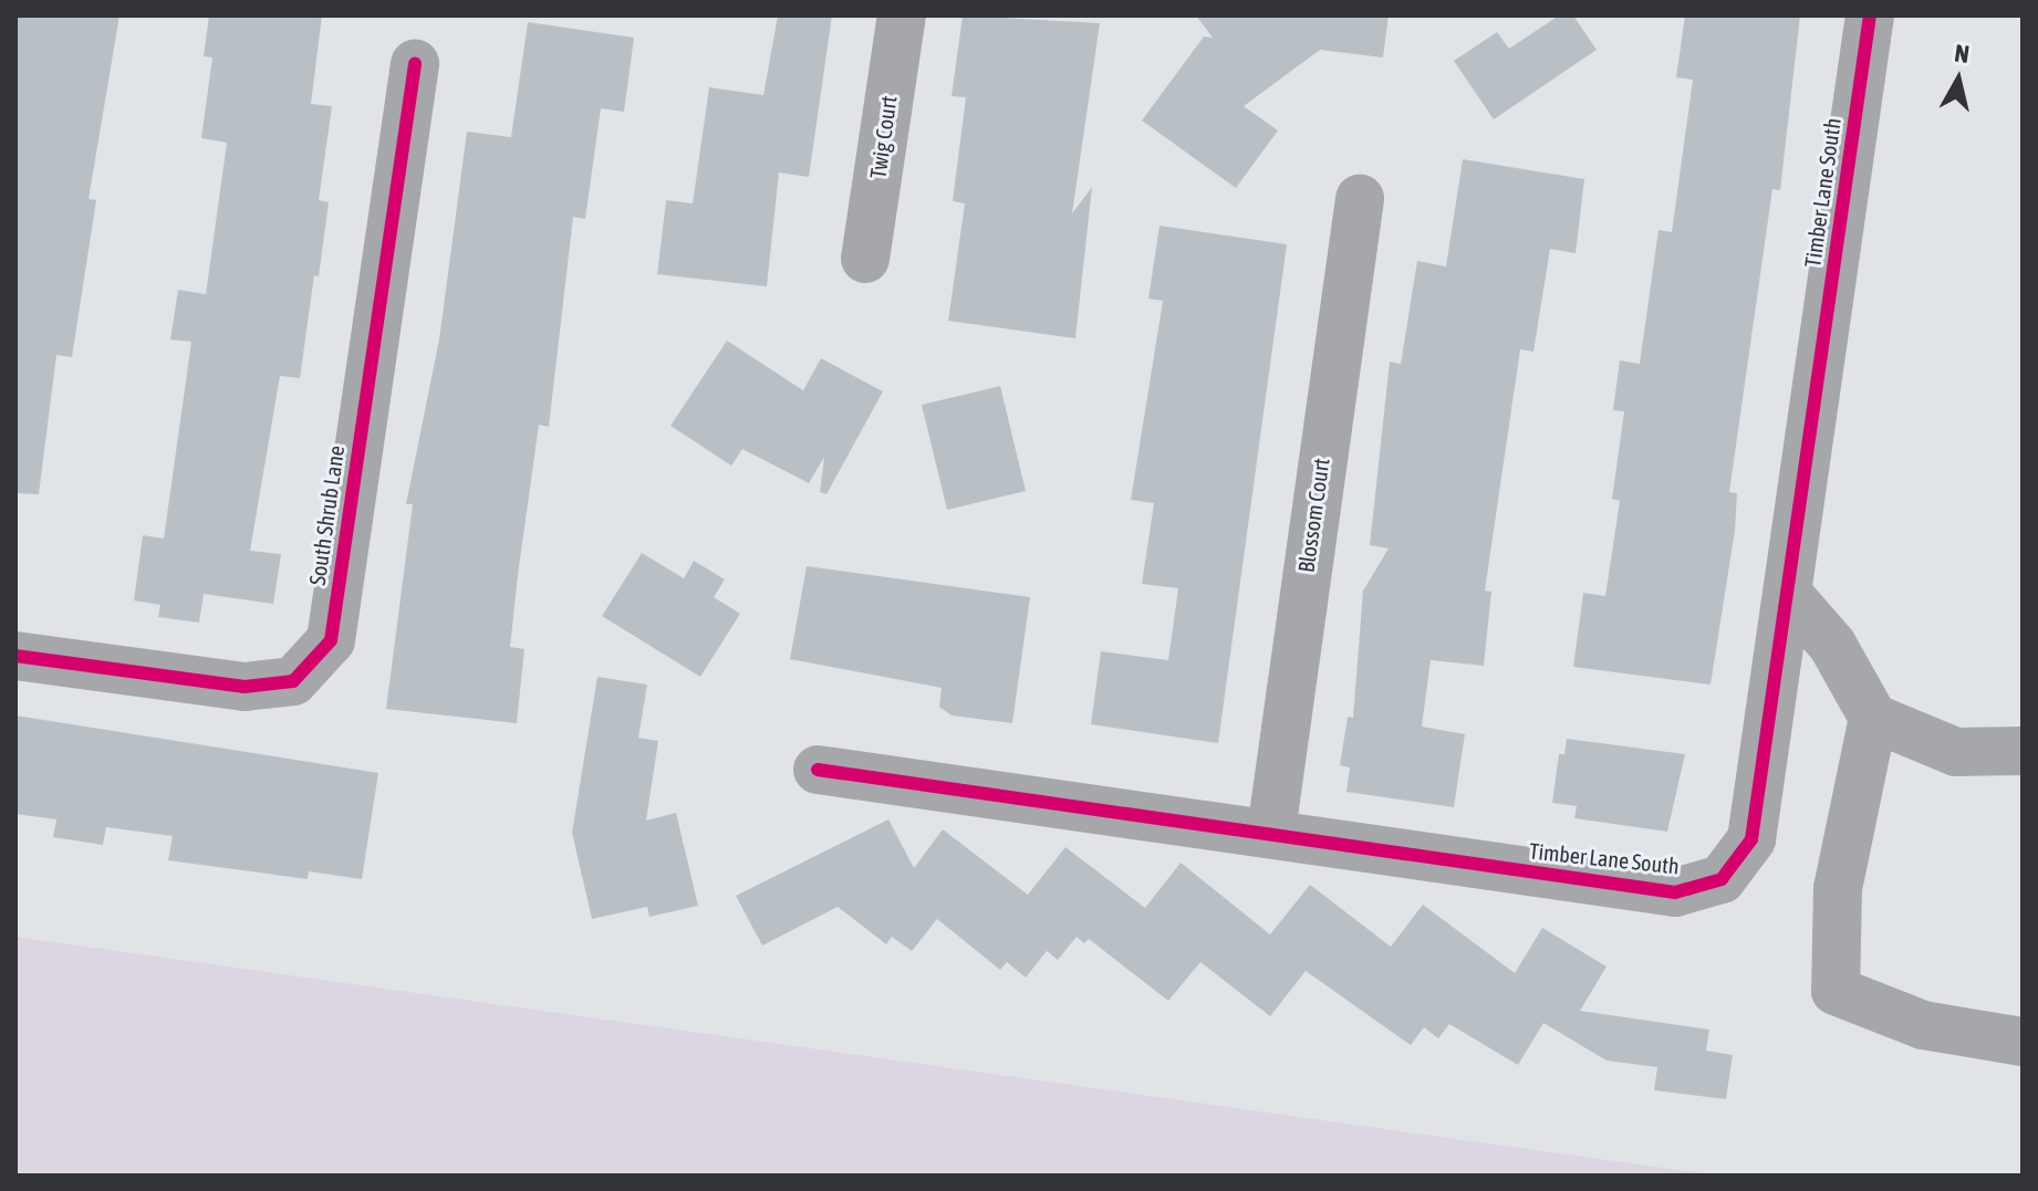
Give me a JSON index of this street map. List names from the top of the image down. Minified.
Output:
{"streets":{"street":["Twig Court","Timber Lane South","South Shrub Lane","Blossom Court"]},"crossings":[["Timber Lane South","Blossom Court"]],"north":"top"}
